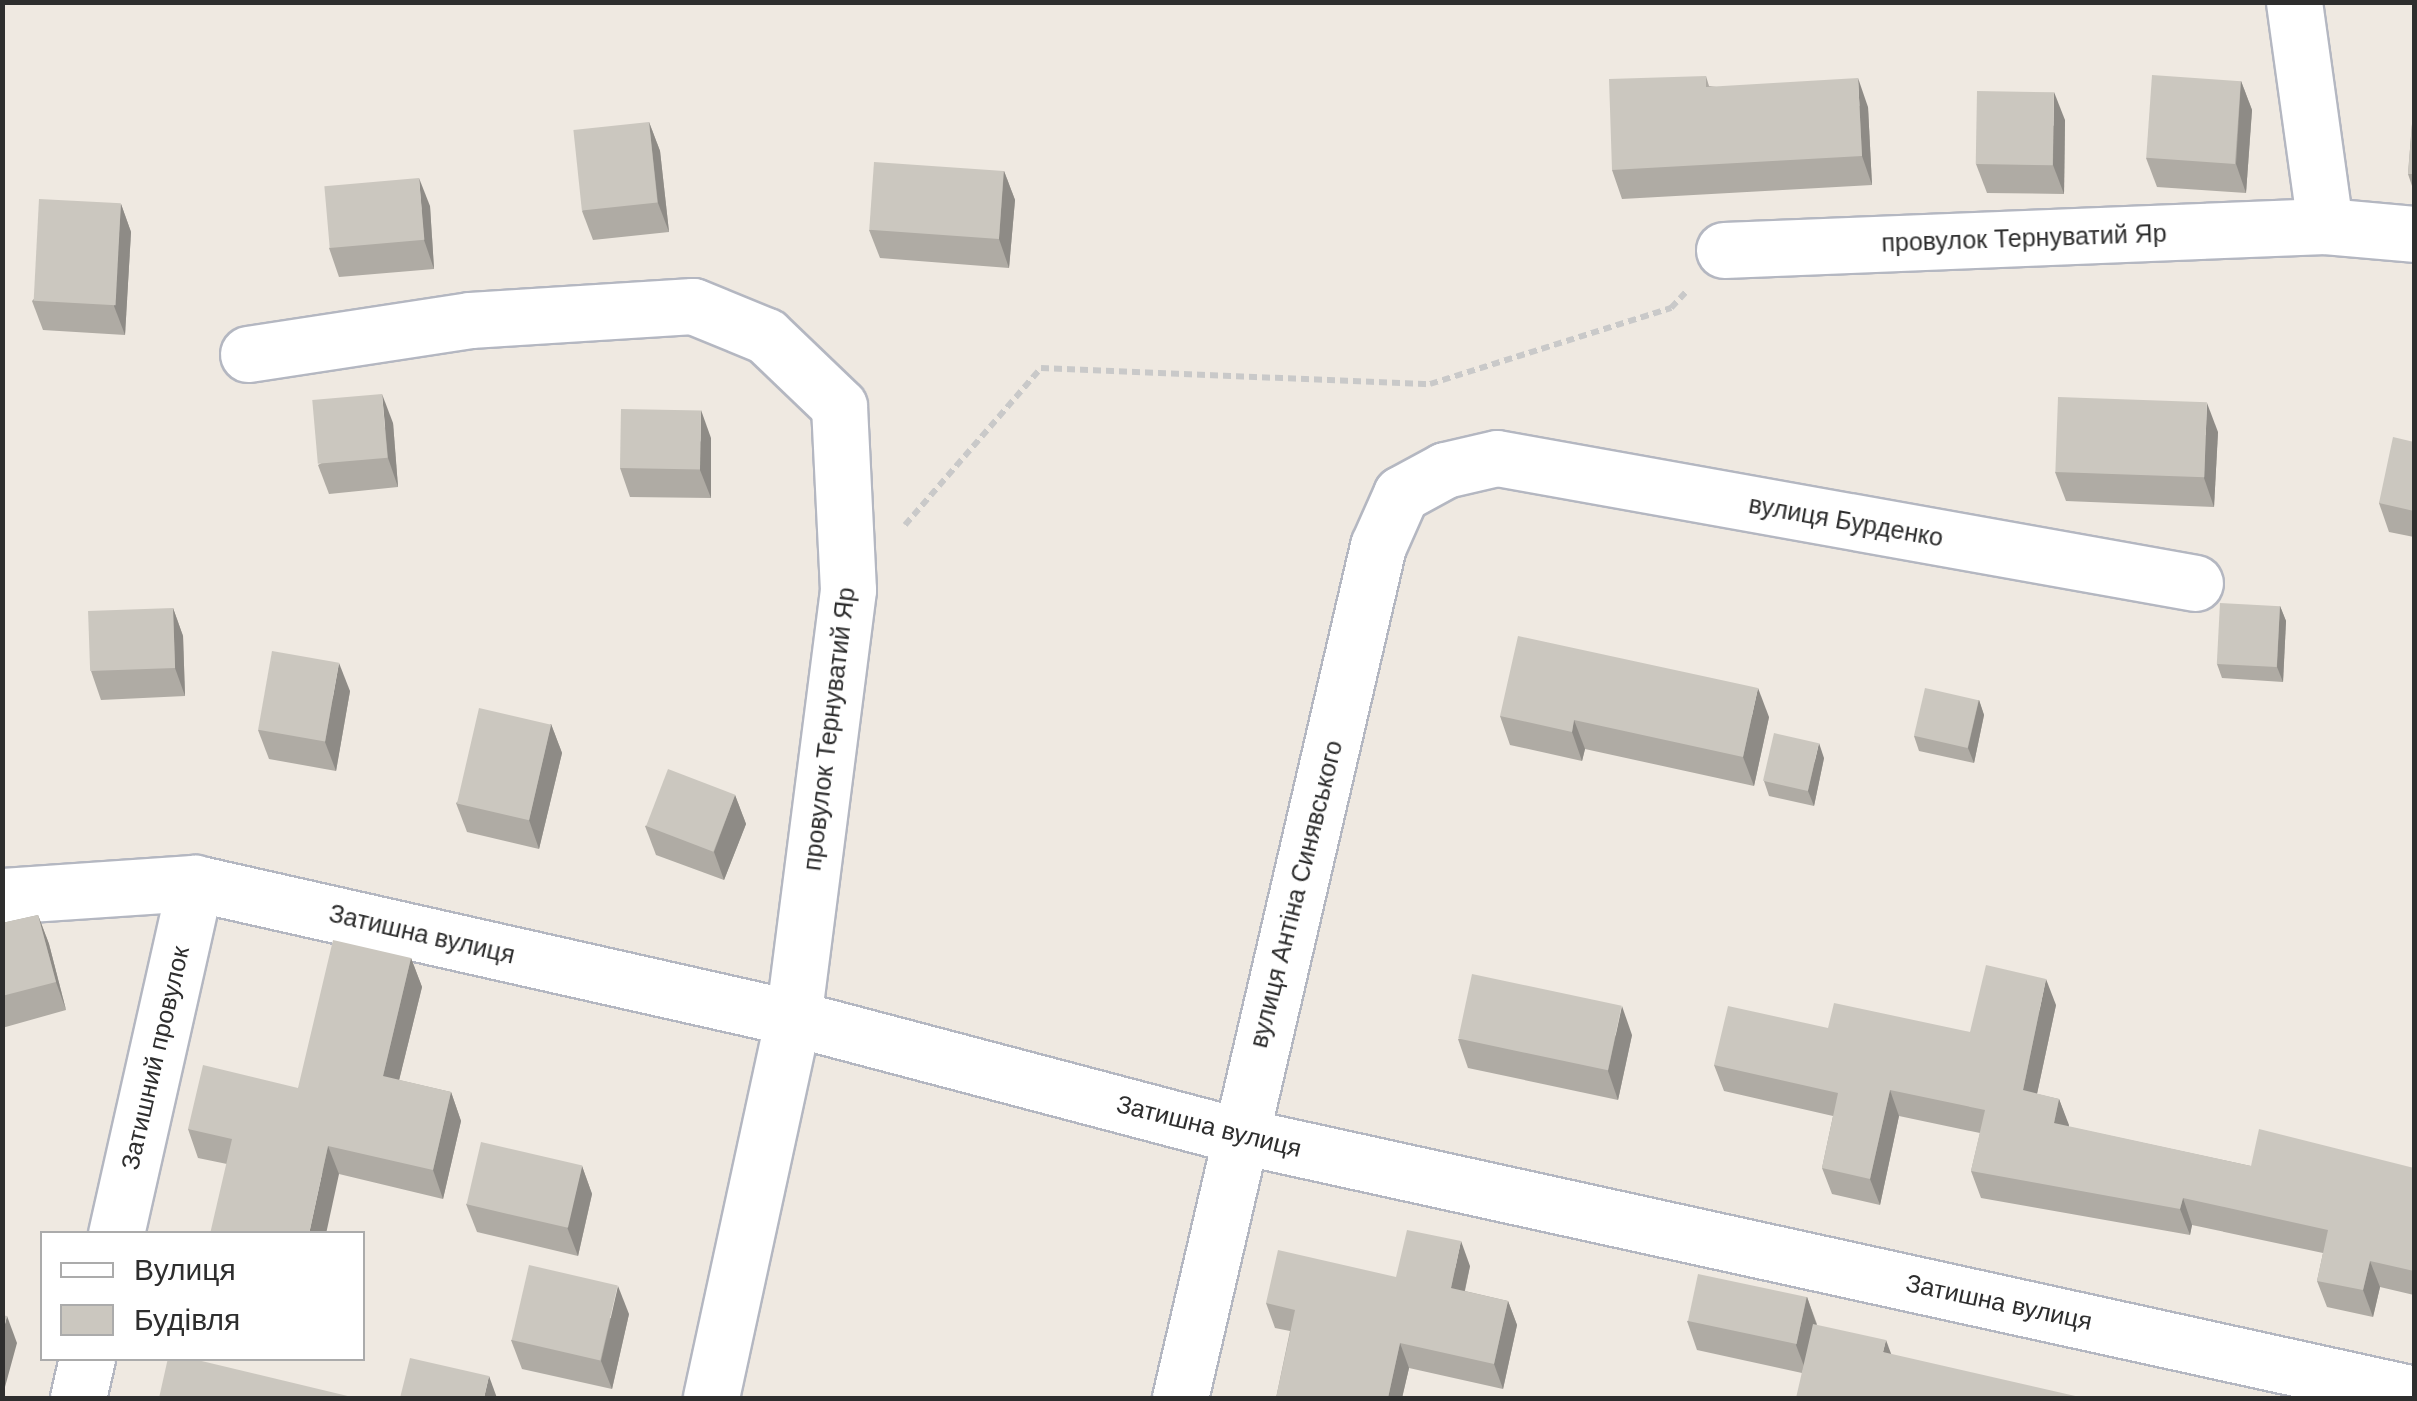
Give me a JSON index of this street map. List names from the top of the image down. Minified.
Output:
{"streets":{"street":["провулок Тернуватий Яр","вулиця Бурденко","вулиця Антіна Синявського","Затишна вулиця","Затишний провулок"]},"crossings":[["провулок Тернуватий Яр","Затишна вулиця"],["вулиця Бурденко","вулиця Антіна Синявського"],["вулиця Антіна Синявського","Затишна вулиця"],["Затишна вулиця","Затишний провулок"]],"legend":["Вулиця","Будівля"]}
